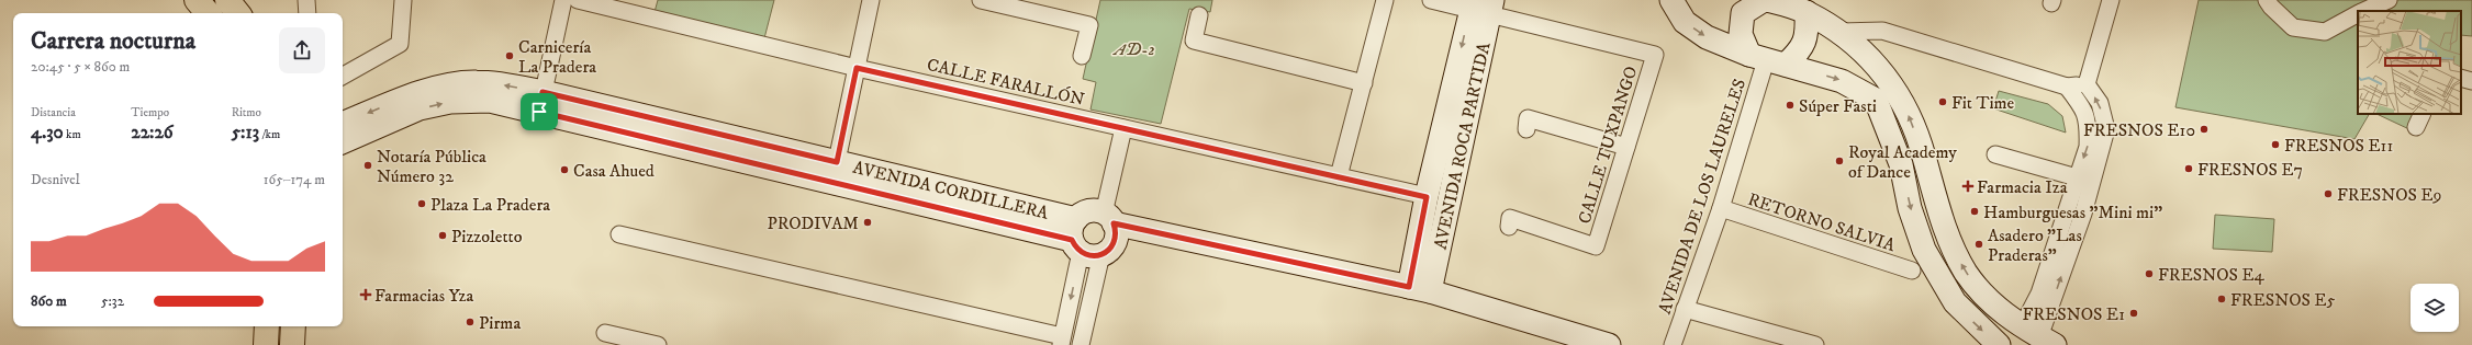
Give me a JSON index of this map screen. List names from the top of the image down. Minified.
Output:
{"streets":{"street":["CALLE FARALLÓN","CALLE TUXPANGO","AVENIDA ROCA PARTIDA","AVENIDA CORDILLERA","AVENIDA DE LOS LAURELES","RETORNO SALVIA"]},"crossings":[["CALLE FARALLÓN","AVENIDA ROCA PARTIDA"],["CALLE TUXPANGO","AVENIDA ROCA PARTIDA"],["AVENIDA DE LOS LAURELES","RETORNO SALVIA"]],"parks":["AD-2"],"places":{"other":["Carnicería La Pradera","Fit Time","Súper Fasti","FRESNOS E10","FRESNOS E11","Royal Academy of Dance","Notaría Pública Número 32","FRESNOS E7","Casa Ahued","FRESNOS E9","Plaza La Pradera","Hamburguesas \"Mini mi\"","PRODIVAM","Pizzoletto","Asadero \"Las Praderas\"","FRESNOS E4","FRESNOS E5","FRESNOS E1","Pirma"],"health":["Farmacia Iza","Farmacias Yza"]},"page":{"heading":["Carrera nocturna","20:45 · 5 × 860 m"],"stats":[["Distancia","4.30 km"],["Tiempo","22:26"],["Ritmo","5:13 /km"]],"chart":["Desnivel","165–174 m"],"list":[{"name":"860 m","note":"5:32"}]}}
